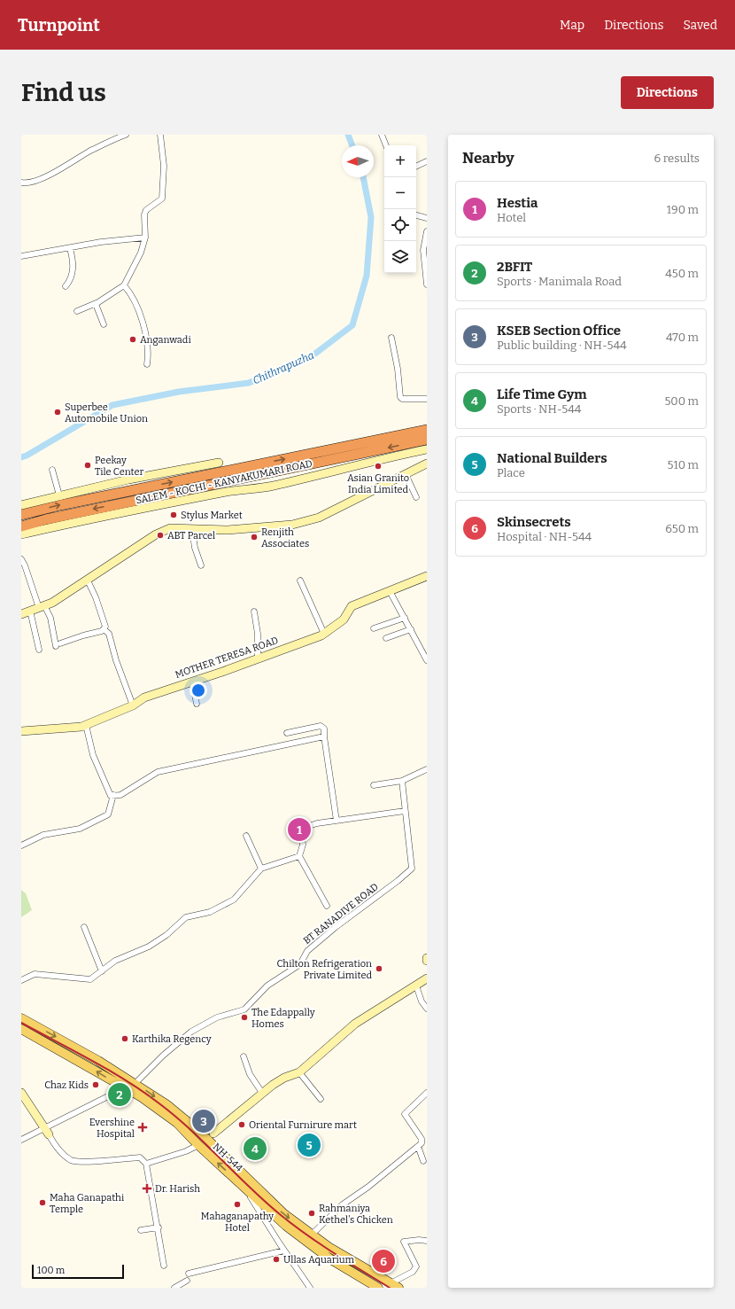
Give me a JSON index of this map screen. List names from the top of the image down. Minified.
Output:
{"streets":{"highway":["SALEM - KOCHI - KANYAKUMARI ROAD"],"main road":["NH-544"],"street":["MOTHER TERESA ROAD","BT RANADIVE ROAD"]},"crossings":[["BT RANADIVE ROAD","NH-544"]],"water":["Chithrapuzha"],"places":{"other":["Anganwadi","Superbee Automobile Union","Peekay Tile Center","Asian Granito India Limited","Stylus Market","ABT Parcel","Renjith Associates","Chilton Refrigeration Private Limited","The Edappally Homes","Karthika Regency","Chaz Kids","Oriental Furnirure mart","Maha Ganapathi Temple","Mahaganapathy Hotel","Rahmaniya Kethel's Chicken","Ullas Aquarium"],"health":["Evershine Hospital","Dr. Harish"]},"scale_bar":"100 m","north":"left","page":{"header":"Turnpoint","nav":["Map","Directions","Saved"],"buttons":"Directions","title":"Find us","heading":["Nearby","6 results"],"map_buttons":["+","−"],"list":[{"mark":"1","name":"Hestia","note":"Hotel","value":"190 m"},{"mark":"2","name":"2BFIT","note":"Sports · Manimala Road","value":"450 m"},{"mark":"3","name":"KSEB Section Office","note":"Public building · NH-544","value":"470 m"},{"mark":"4","name":"Life Time Gym","note":"Sports · NH-544","value":"500 m"},{"mark":"5","name":"National Builders","note":"Place","value":"510 m"},{"mark":"6","name":"Skinsecrets","note":"Hospital · NH-544","value":"650 m"}],"pins":["1","2","3","5","4","6"],"scale":"100 m"}}
